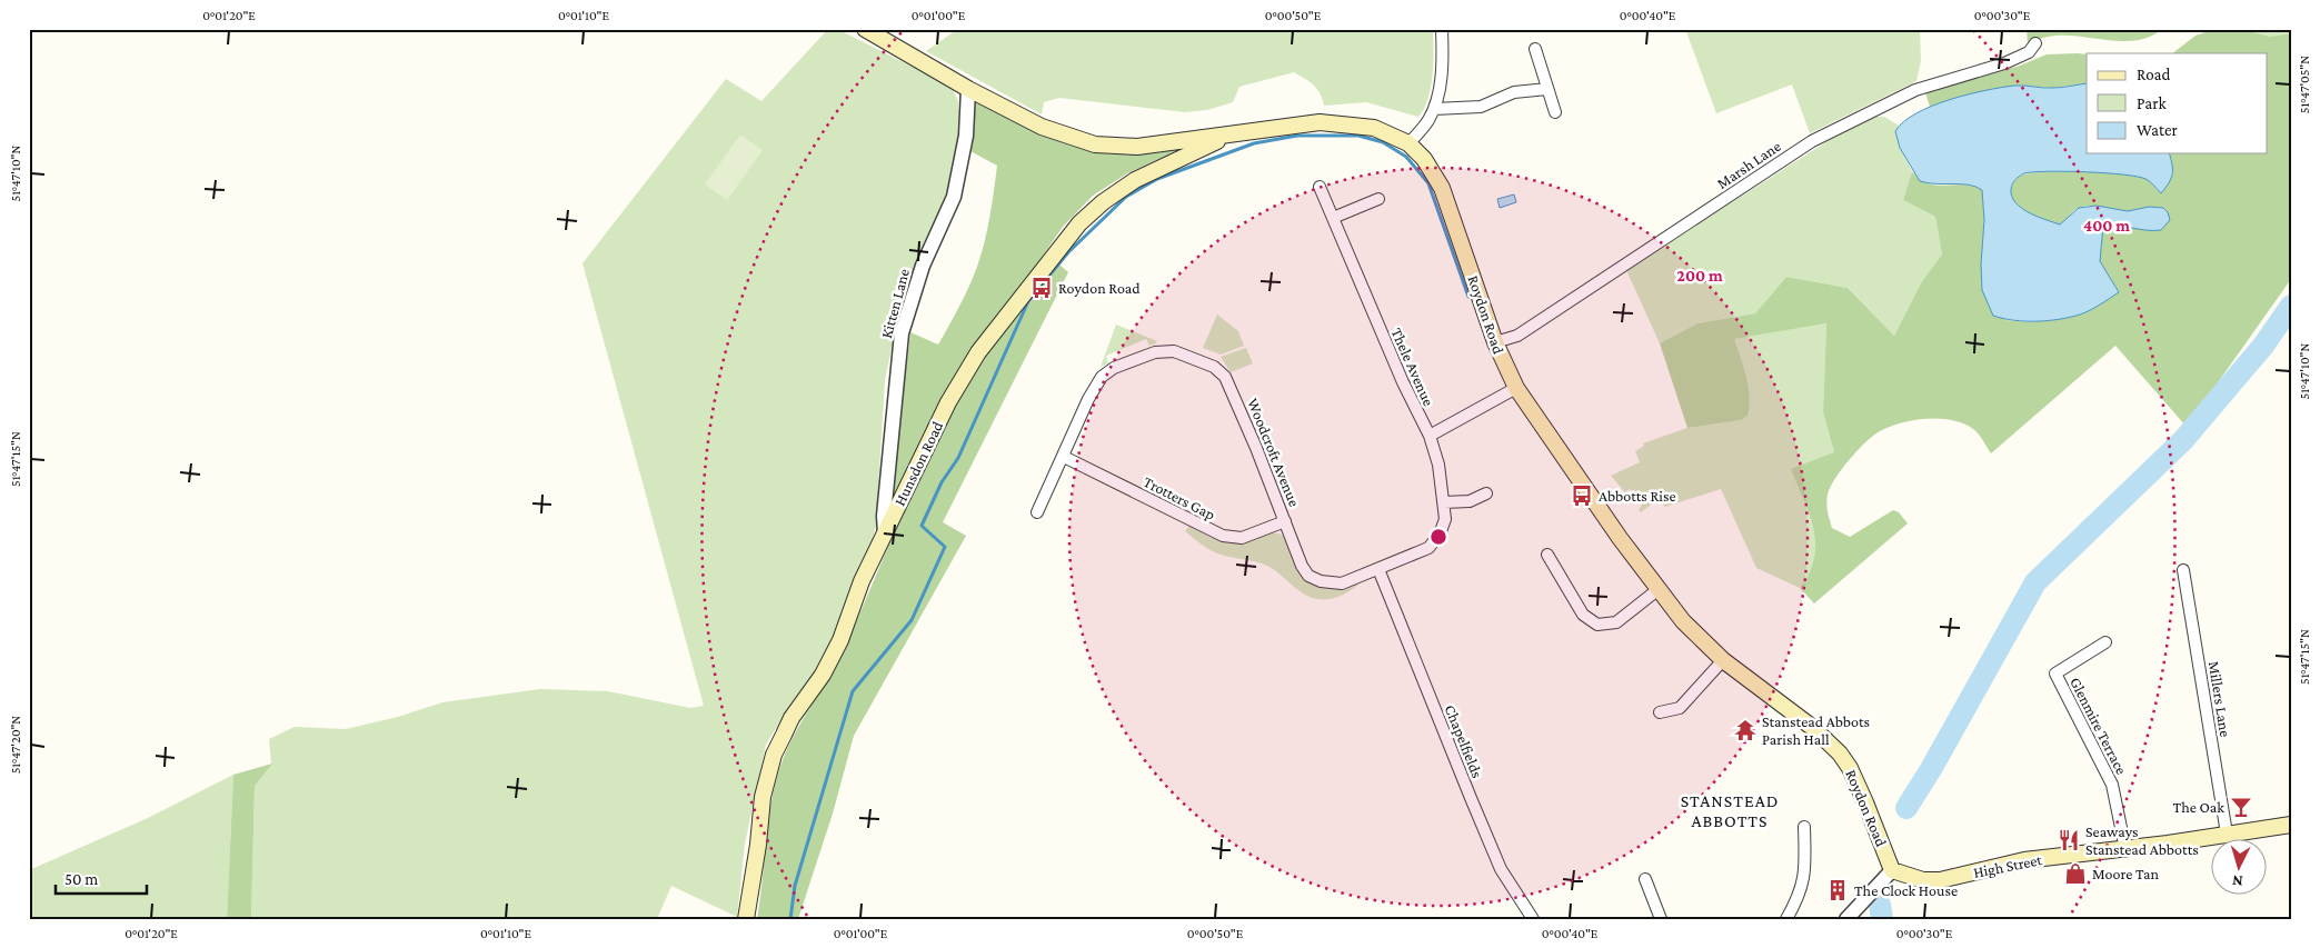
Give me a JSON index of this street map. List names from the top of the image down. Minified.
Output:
{"streets":{"main road":["Roydon Road","Hunsdon Road","High Street"],"street":["Marsh Lane","Kitten Lane","Thele Avenue","Woodcroft Avenue","Trotters Gap","Millers Lane","Glenmire Terrace","Chapelfields"]},"crossings":[["Marsh Lane","Roydon Road"],["Kitten Lane","Roydon Road"],["Kitten Lane","Hunsdon Road"],["Roydon Road","Hunsdon Road"],["Roydon Road","High Street"],["Thele Avenue","Woodcroft Avenue"],["Woodcroft Avenue","Trotters Gap"],["Woodcroft Avenue","Chapelfields"],["Millers Lane","High Street"],["Glenmire Terrace","High Street"]],"districts":["STANSTEAD ABBOTTS"],"places":{"bus stop":["Roydon Road","Abbotts Rise"],"temple":["Stanstead Abbots Parish Hall"],"bar":["The Oak"],"restaurant":["Seaways Stanstead Abbotts"],"shop":["Moore Tan"],"building":["The Clock House"]},"legend":["Road","Park","Water"],"scale_bar":"50 m","north":"bottom","coordinates":["0°01'20\"E","0°01'10\"E","0°01'00\"E","0°00'50\"E","0°00'40\"E","0°00'30\"E","51°47'05\"N","51°47'10\"N","51°47'15\"N","51°47'20\"N"],"rings":["400 m","200 m"]}
